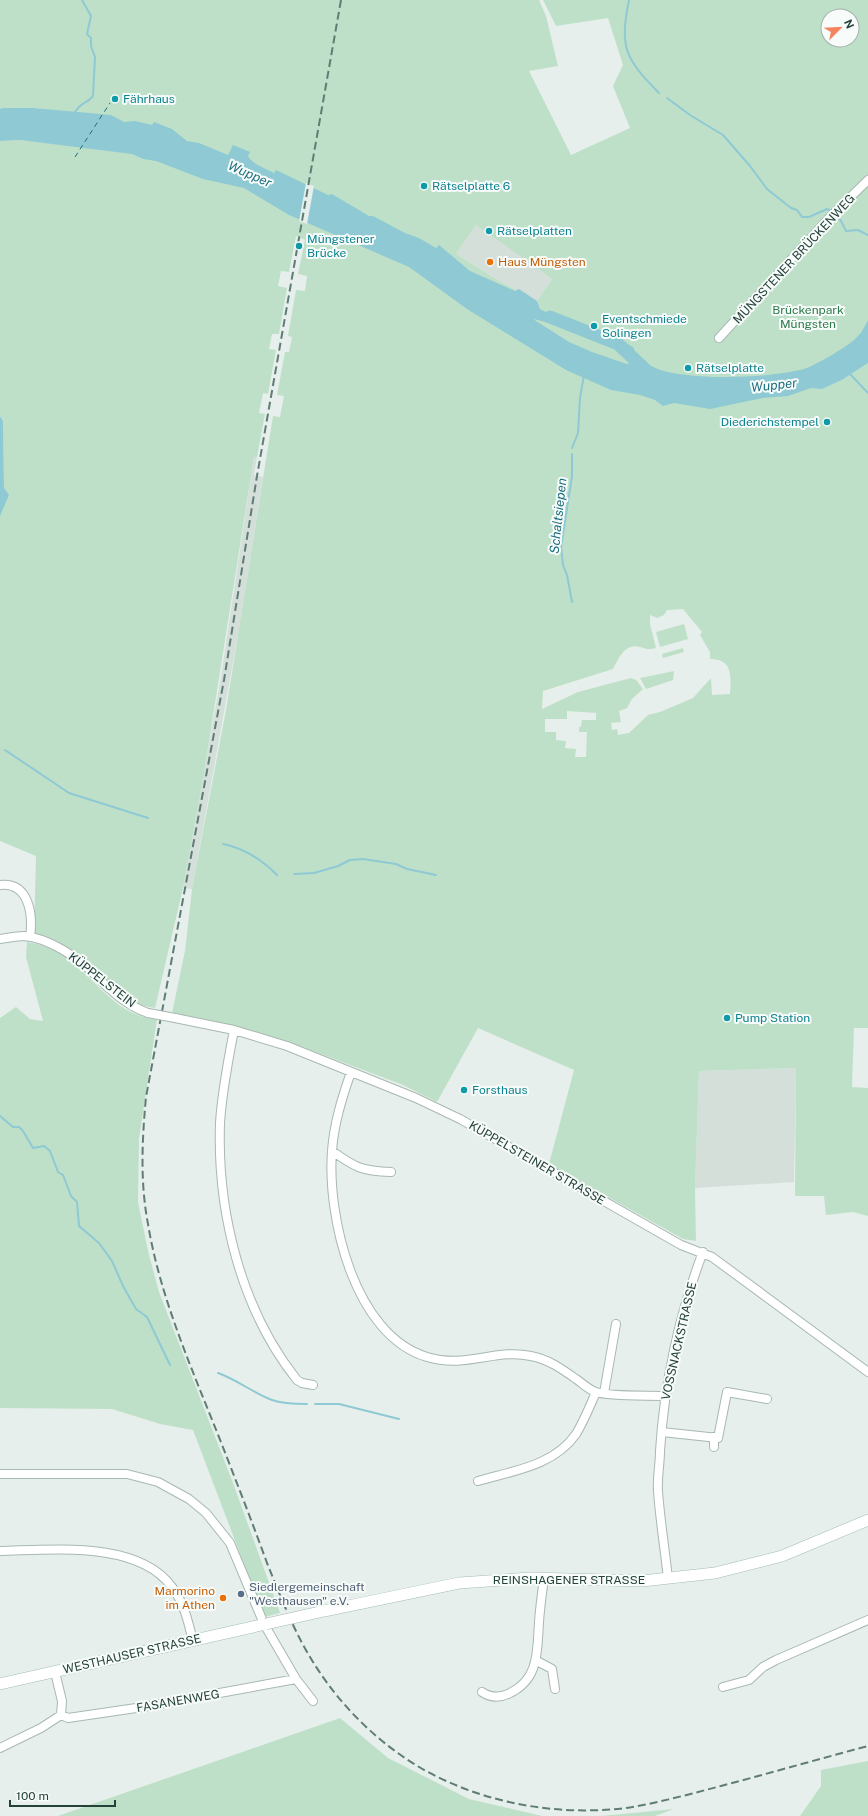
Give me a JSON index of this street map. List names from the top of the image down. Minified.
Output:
{"streets":{"main road":["REINSHAGENER STRASSE","WESTHAUSER STRASSE"],"street":["MÜNGSTENER BRÜCKENWEG","KÜPPELSTEIN","KÜPPELSTEINER STRASSE","VOSSNACKSTRASSE","FASANENWEG"]},"crossings":[["KÜPPELSTEIN","KÜPPELSTEINER STRASSE"],["KÜPPELSTEINER STRASSE","VOSSNACKSTRASSE"],["VOSSNACKSTRASSE","REINSHAGENER STRASSE"],["REINSHAGENER STRASSE","WESTHAUSER STRASSE"]],"water":["Wupper","Schaltsiepen"],"parks":["Brückenpark Müngsten"],"places":["Fährhaus","Rätselplatte 6","Rätselplatten","Müngstener Brücke","Haus Müngsten","Eventschmiede Solingen","Rätselplatte","Diederichstempel","Pump Station","Forsthaus","Siedlergemeinschaft \"Westhausen\" e.V.","Marmorino im Athen"],"scale_bar":"100 m","north":"top right"}
